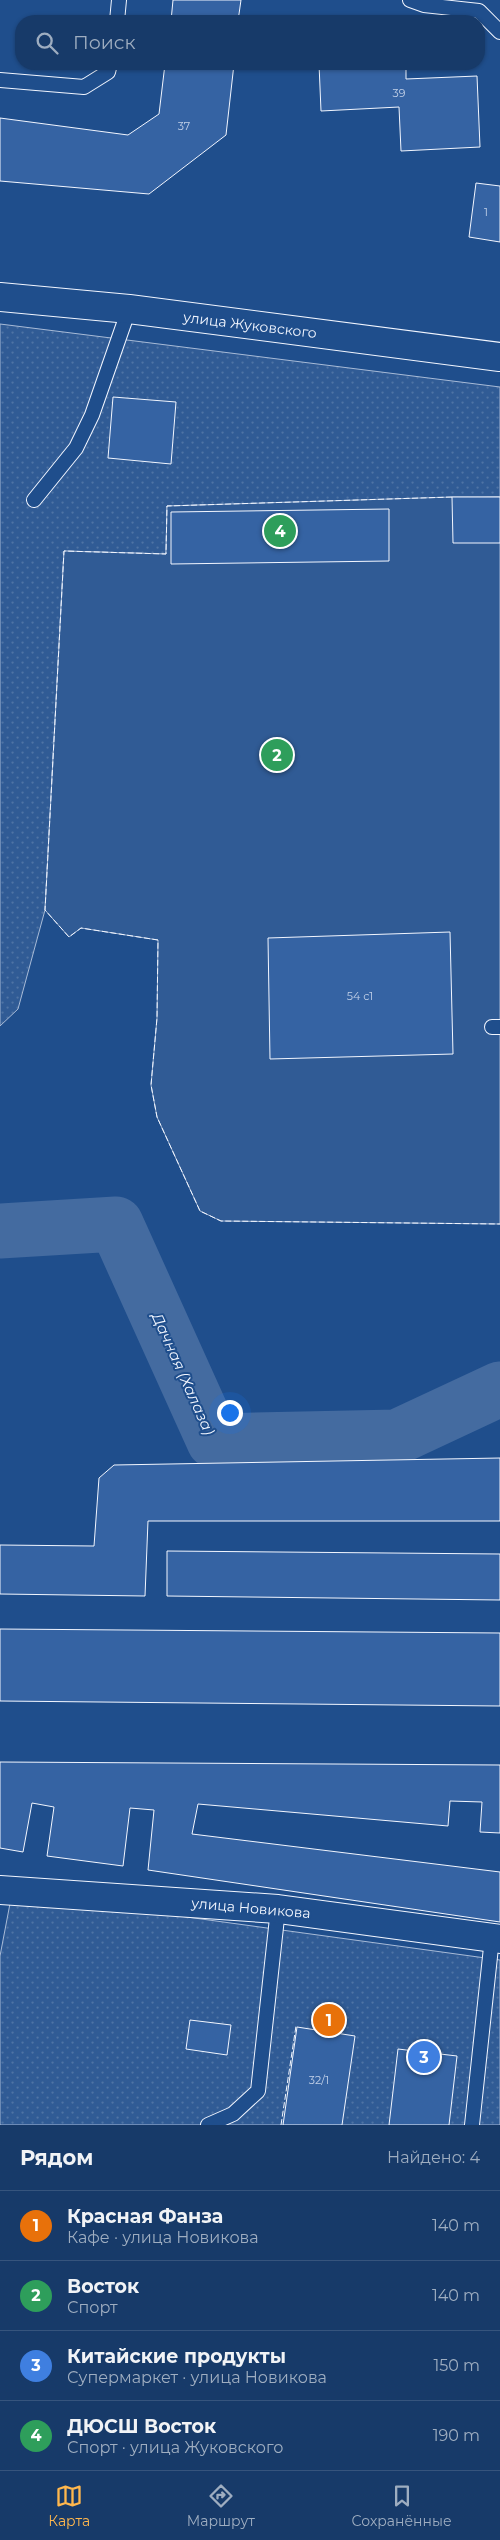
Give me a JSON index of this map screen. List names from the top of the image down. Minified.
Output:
{"streets":{"main road":["улица Жуковского","улица Новикова"]},"water":["Дачная (Халаза)"],"house_numbers":["39","37","1","54 с1","32/1"],"page":{"search":"Поиск","pins":["4","2","1","3"],"heading":["Рядом","Найдено: 4"],"list":[{"mark":"1","name":"Красная Фанза","note":"Кафе · улица Новикова","value":"140 m"},{"mark":"2","name":"Восток","note":"Спорт","value":"140 m"},{"mark":"3","name":"Китайские продукты","note":"Супермаркет · улица Новикова","value":"150 m"},{"mark":"4","name":"ДЮСШ Восток","note":"Спорт · улица Жуковского","value":"190 m"}],"nav":["Карта","Маршрут","Сохранённые"]}}
